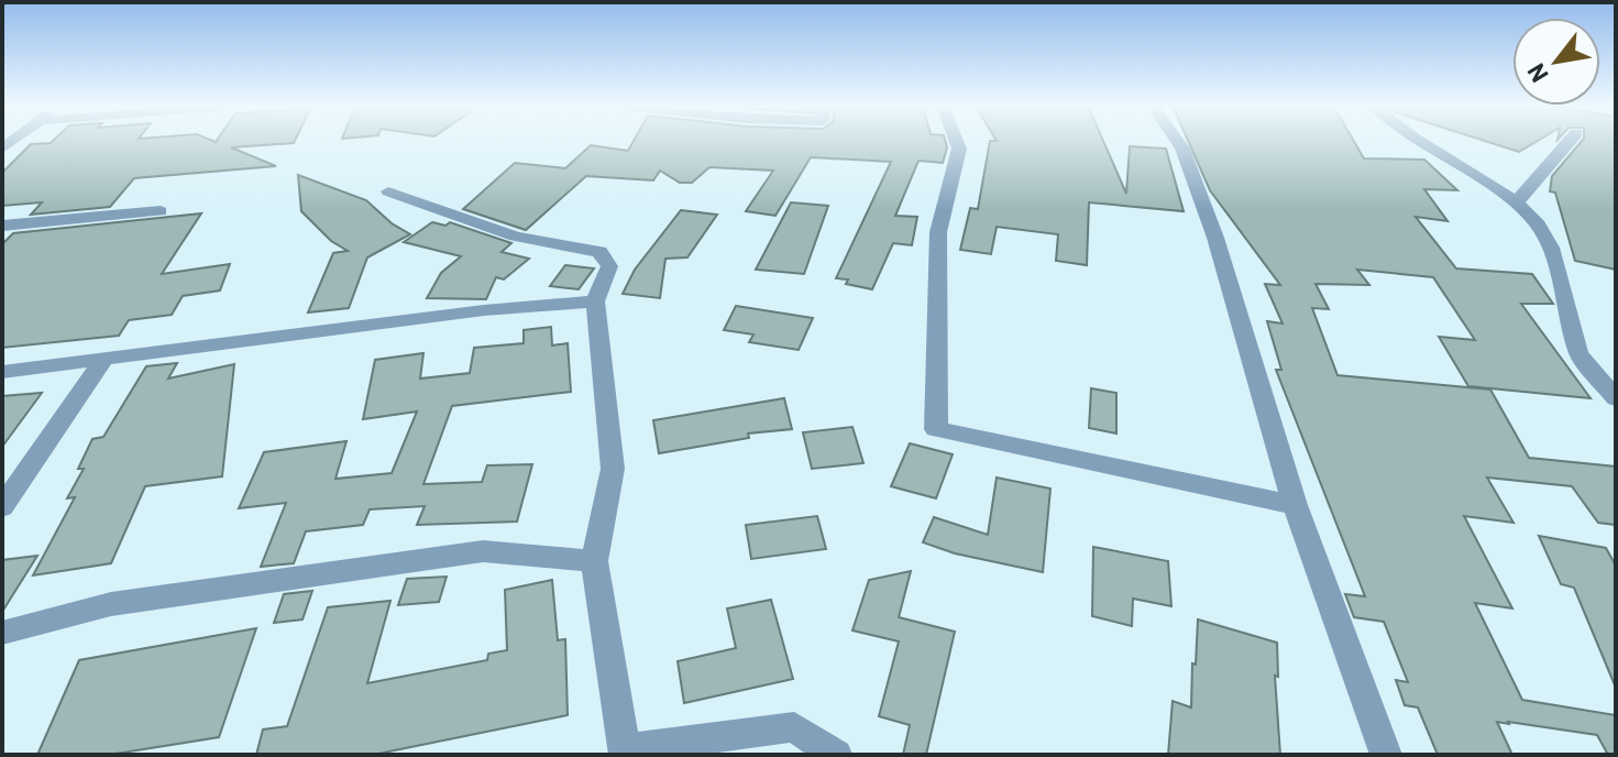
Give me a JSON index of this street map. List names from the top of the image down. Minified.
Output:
{"north":"bottom left"}
